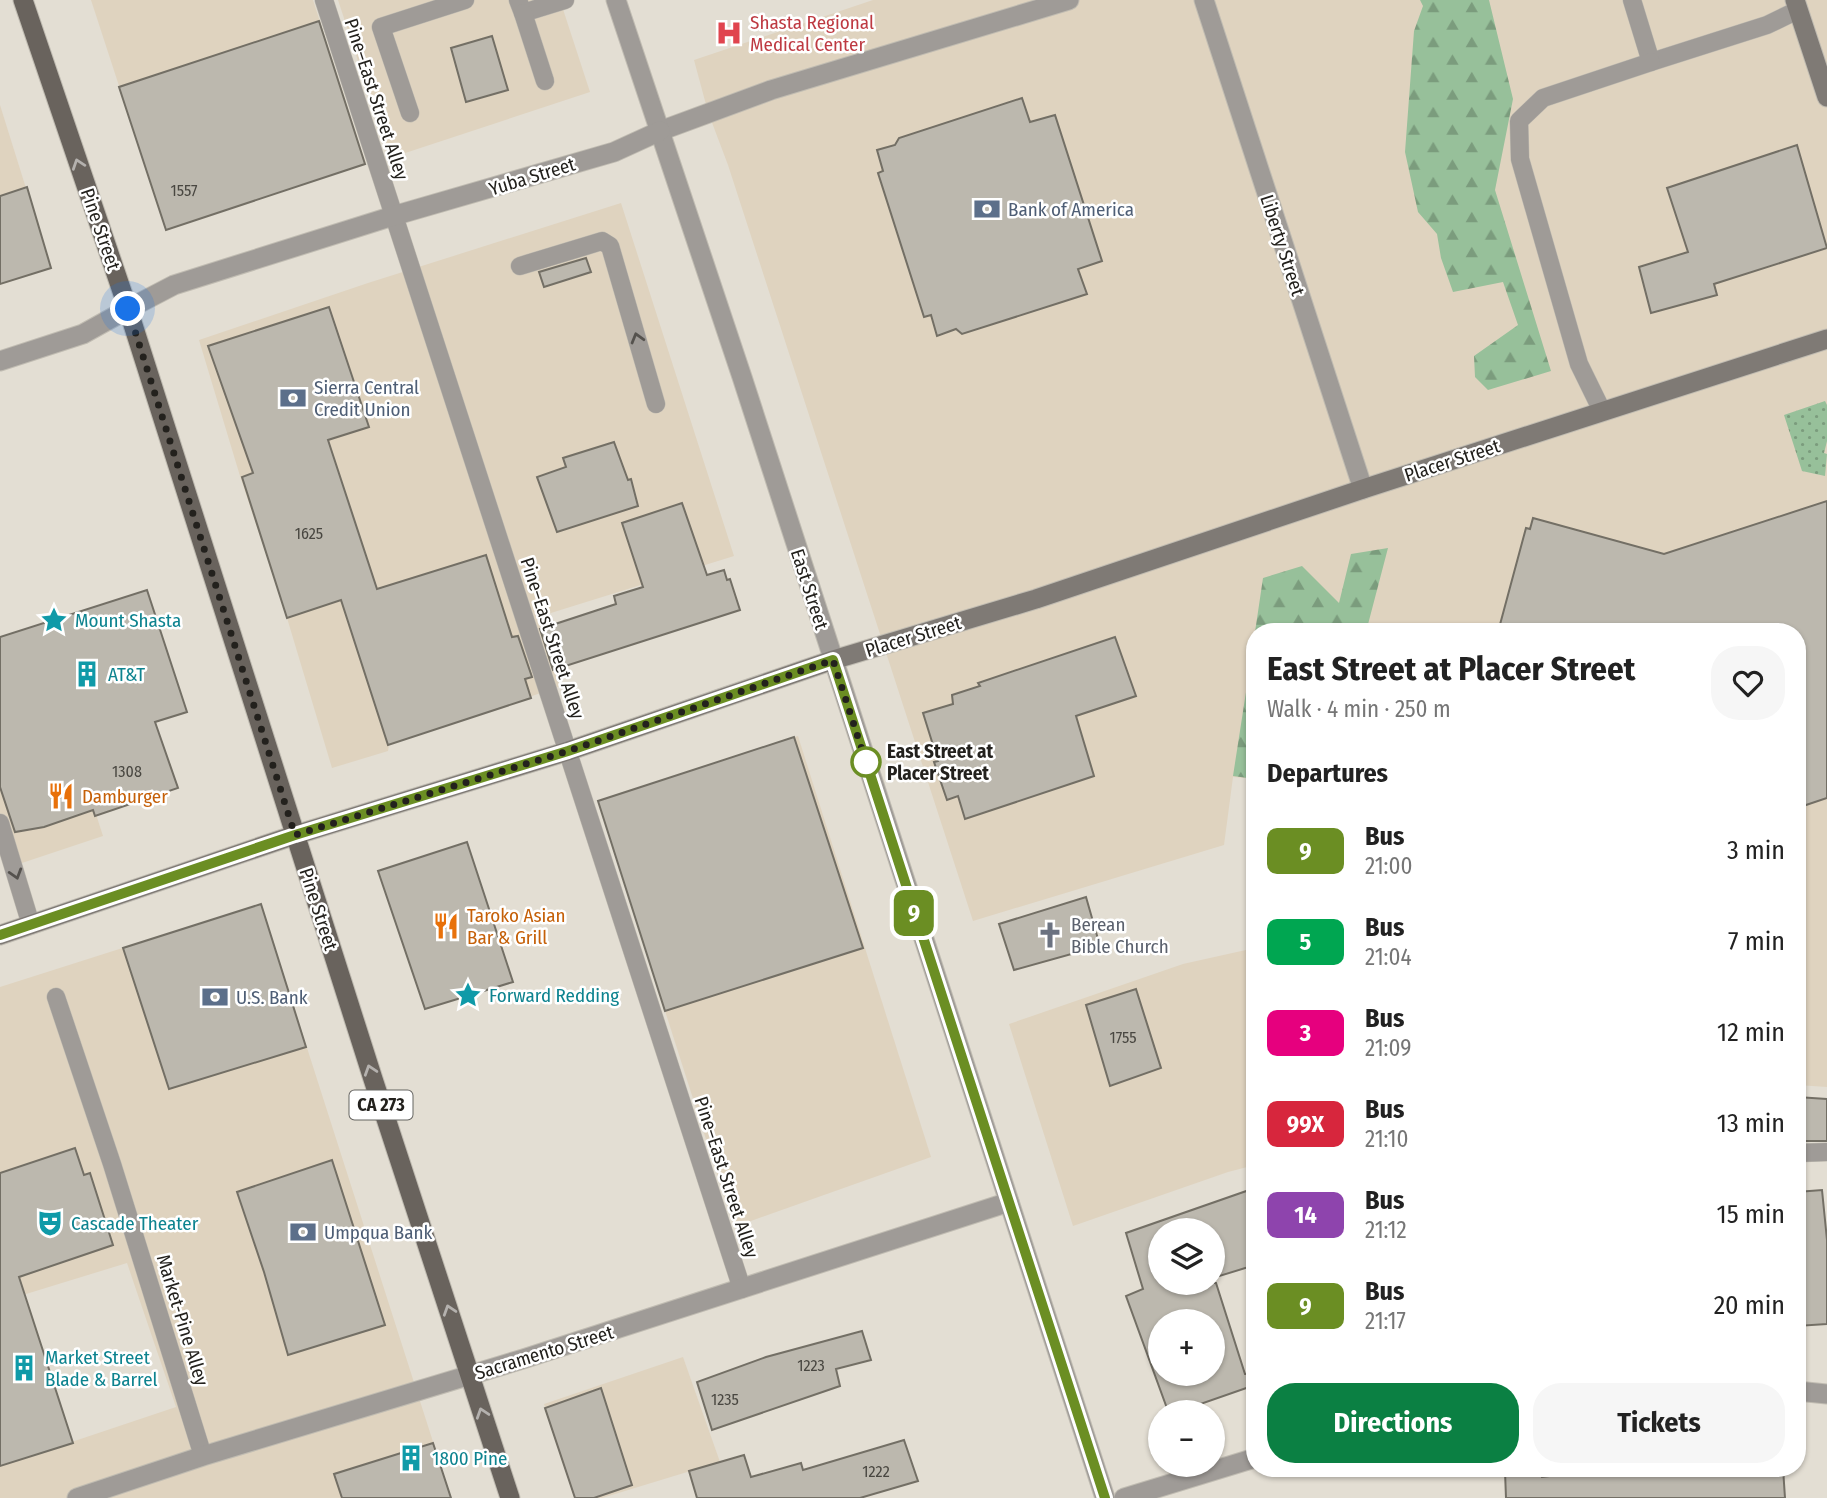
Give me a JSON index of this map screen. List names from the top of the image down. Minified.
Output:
{"streets":{"main road":["Pine Street","Placer Street","CA 273"],"street":["Yuba Street","Liberty Street","East Street","Sacramento Street"],"lane":["Pine–East Street Alley","Market-Pine Alley"]},"crossings":[["Pine–East Street Alley","Yuba Street"],["Pine–East Street Alley","Placer Street"],["Pine–East Street Alley","Sacramento Street"],["Yuba Street","Pine Street"],["Yuba Street","East Street"],["Pine Street","Placer Street"],["Pine Street","Sacramento Street"],["Liberty Street","Placer Street"],["Placer Street","East Street"],["East Street","Sacramento Street"],["Market-Pine Alley","Sacramento Street"]],"one_way":["Pine Street"],"places":{"hospital":["Shasta Regional Medical Center"],"bank":["Bank of America","Sierra Central Credit Union","U.S. Bank","Umpqua Bank"],"place":["Mount Shasta","Forward Redding"],"building":["AT&T","Market Street Blade & Barrel","1800 Pine"],"other":["East Street at Placer Street"],"restaurant":["Damburger","Taroko Asian Bar & Grill"],"church":["Berean Bible Church"],"theatre":["Cascade Theater"]},"lines":["bus line 9"],"house_numbers":["1557","1625","1308","1755","1223","1235","1222"],"page":{"on_map":"9","heading":[["East Street at Placer Street","Walk · 4 min · 250 m"],"Departures"],"list":[{"mark":"9","name":"Bus","note":"21:00","value":"3 min"},{"mark":"5","name":"Bus","note":"21:04","value":"7 min"},{"mark":"3","name":"Bus","note":"21:09","value":"12 min"},{"mark":"99X","name":"Bus","note":"21:10","value":"13 min"},{"mark":"14","name":"Bus","note":"21:12","value":"15 min"},{"mark":"9","name":"Bus","note":"21:17","value":"20 min"}],"map_buttons":["+","−"],"buttons":["Directions","Tickets"]}}
